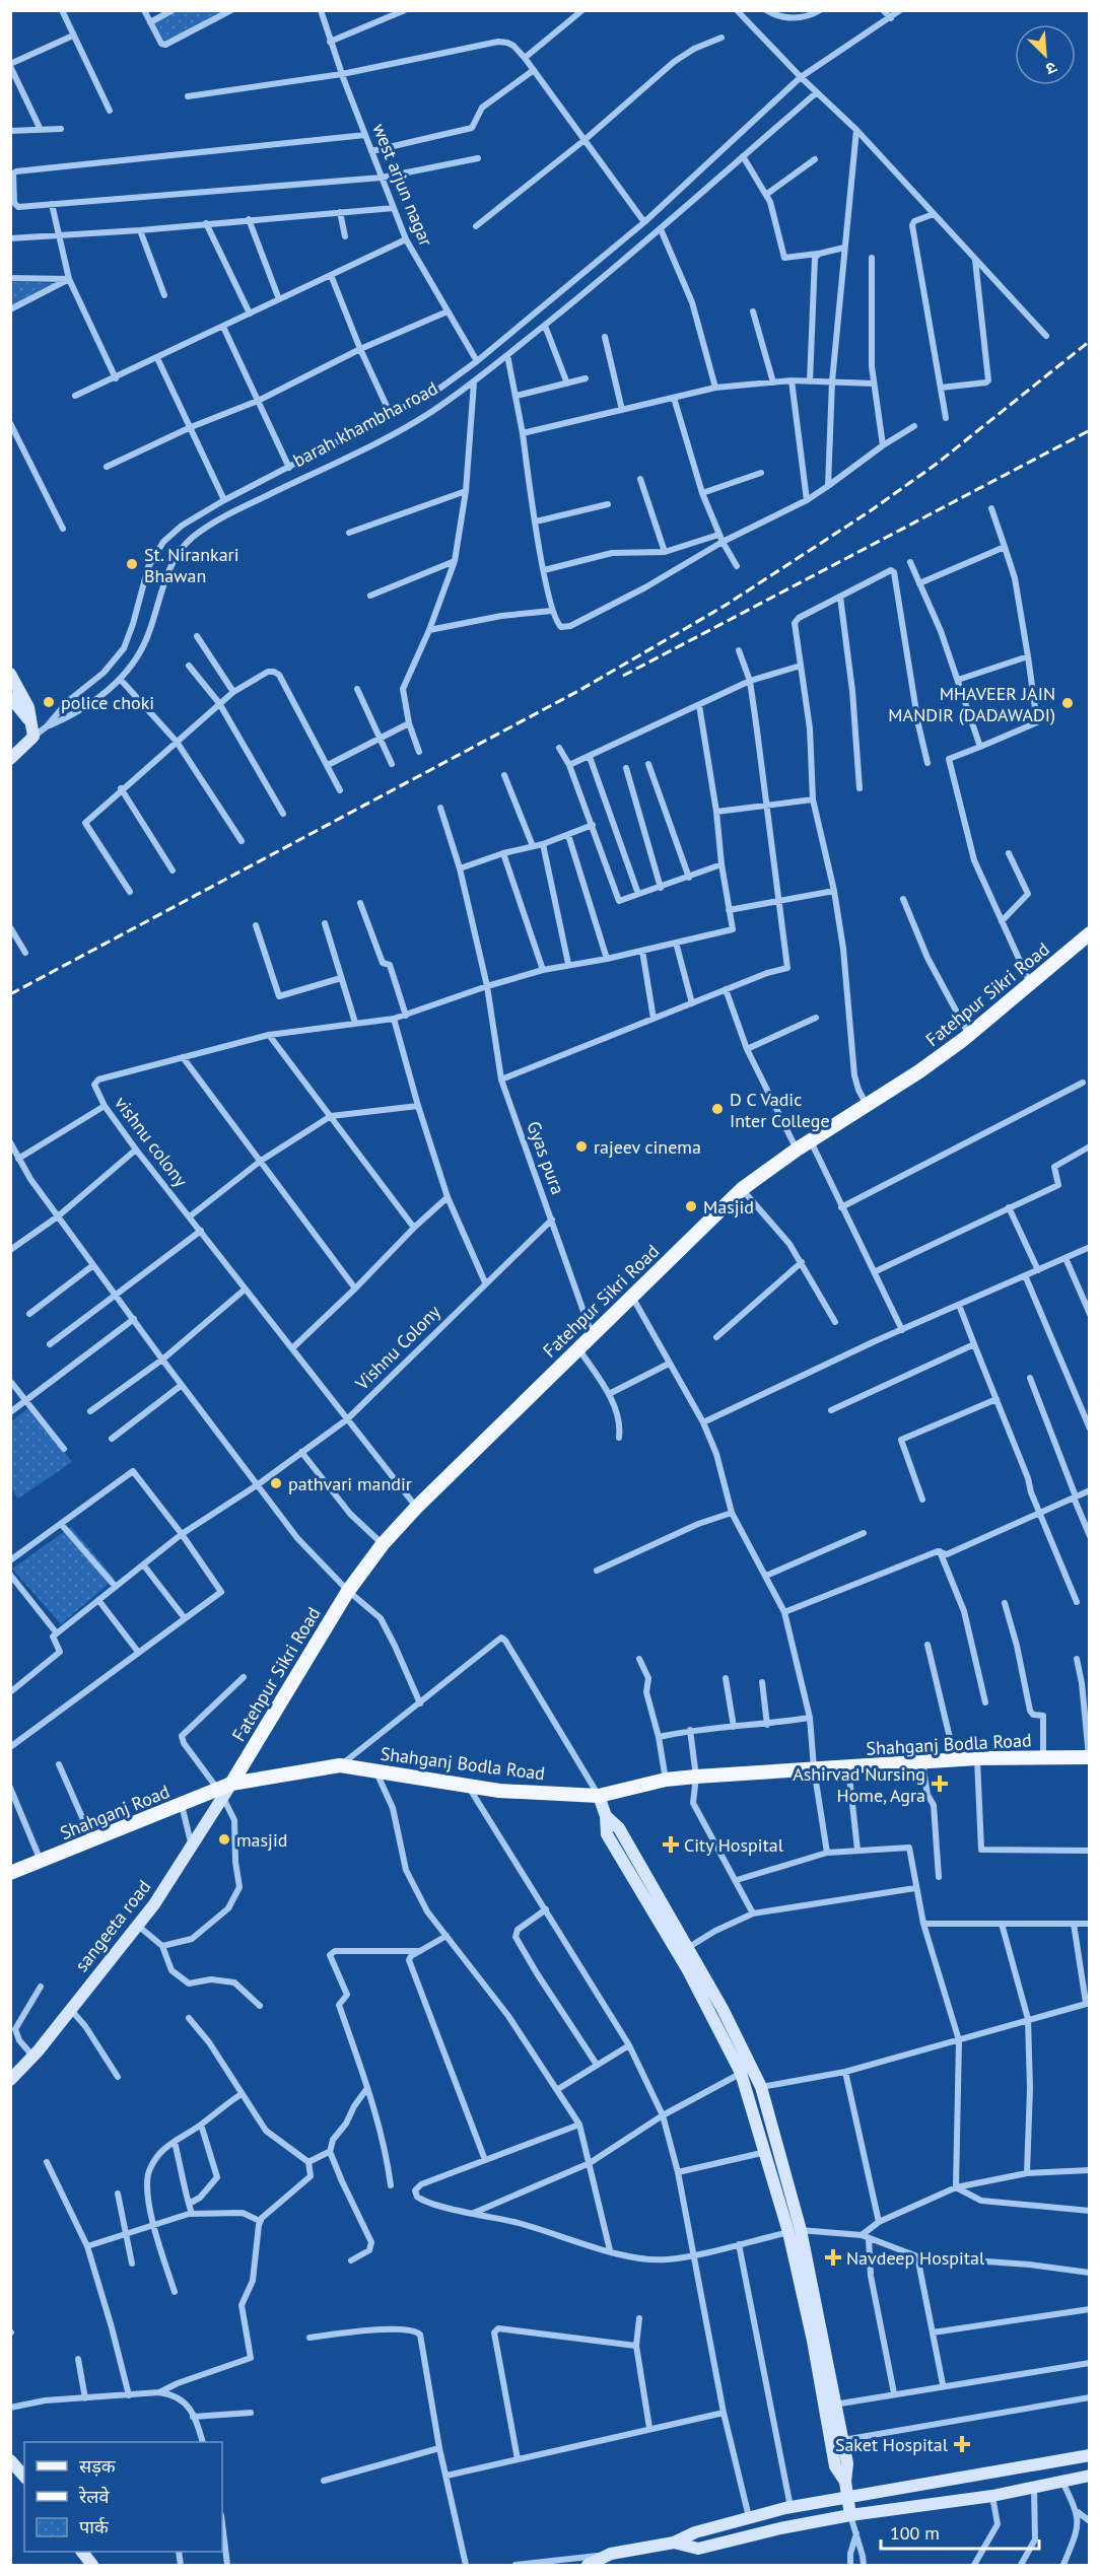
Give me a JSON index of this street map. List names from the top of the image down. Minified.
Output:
{"streets":{"main road":["Fatehpur Sikri Road","Shahganj Bodla Road","Shahganj Road"],"street":["west arjun nagar","barah khambha road","vishnu colony","Gyas pura","Vishnu Colony","sangeeta road"]},"crossings":[["west arjun nagar","barah khambha road"],["Fatehpur Sikri Road","vishnu colony"],["Fatehpur Sikri Road","Gyas pura"],["Fatehpur Sikri Road","Shahganj Bodla Road"],["Fatehpur Sikri Road","Shahganj Road"],["Fatehpur Sikri Road","sangeeta road"],["vishnu colony","Gyas pura"],["vishnu colony","Vishnu Colony"],["Gyas pura","Vishnu Colony"],["Shahganj Bodla Road","Shahganj Road"],["Shahganj Bodla Road","sangeeta road"],["Shahganj Road","sangeeta road"]],"places":{"other":["St. Nirankari Bhawan","police choki","MHAVEER JAIN MANDIR (DADAWADI)","D C Vadic Inter College","rajeev cinema","Masjid","pathvari mandir","masjid"],"health":["Ashirvad Nursing Home, Agra","City Hospital","Navdeep Hospital","Saket Hospital"]},"legend":["सड़क","रेलवे","पार्क"],"scale_bar":"100 m","north":"bottom right"}
